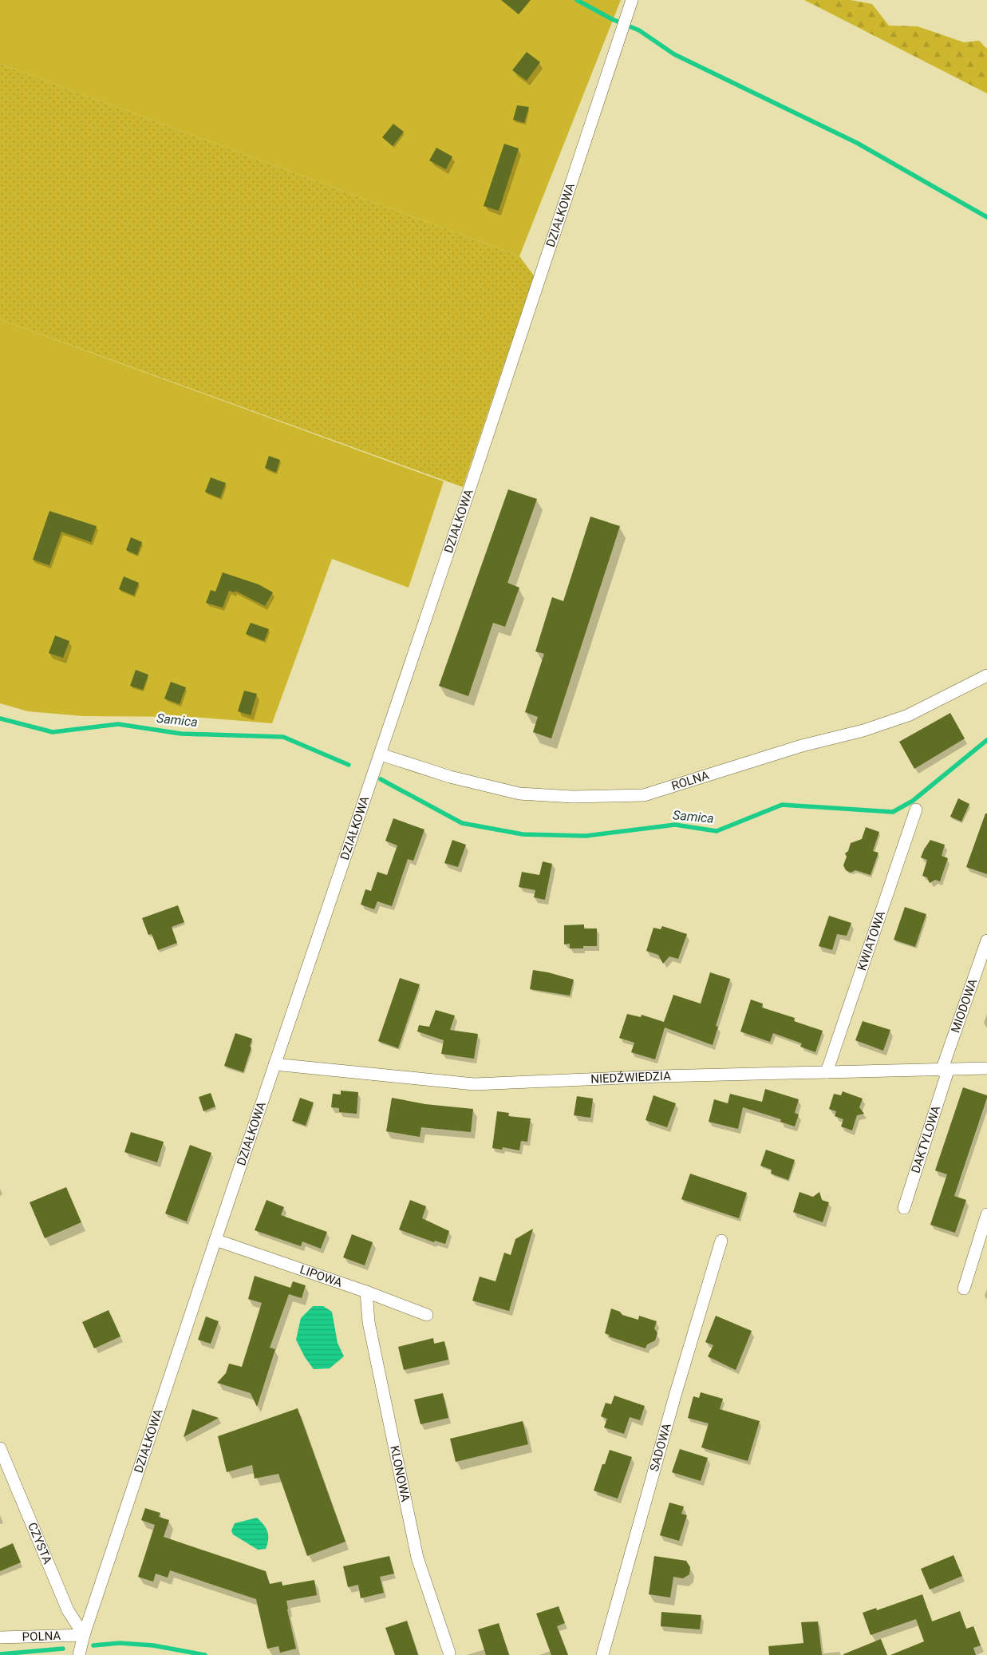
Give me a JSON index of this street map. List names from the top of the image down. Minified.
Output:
{"streets":{"street":["DZIAŁKOWA","ROLNA","KWIATOWA","MIODOWA","NIEDŹWIEDZIA","DAKTYLOWA","LIPOWA","SADOWA","KLONOWA","CZYSTA","POLNA"]},"crossings":[["DZIAŁKOWA","ROLNA"],["DZIAŁKOWA","NIEDŹWIEDZIA"],["DZIAŁKOWA","LIPOWA"],["DZIAŁKOWA","CZYSTA"],["DZIAŁKOWA","POLNA"],["KWIATOWA","NIEDŹWIEDZIA"],["MIODOWA","NIEDŹWIEDZIA"],["MIODOWA","DAKTYLOWA"],["NIEDŹWIEDZIA","DAKTYLOWA"],["LIPOWA","KLONOWA"],["CZYSTA","POLNA"]],"water":["Samica"]}
